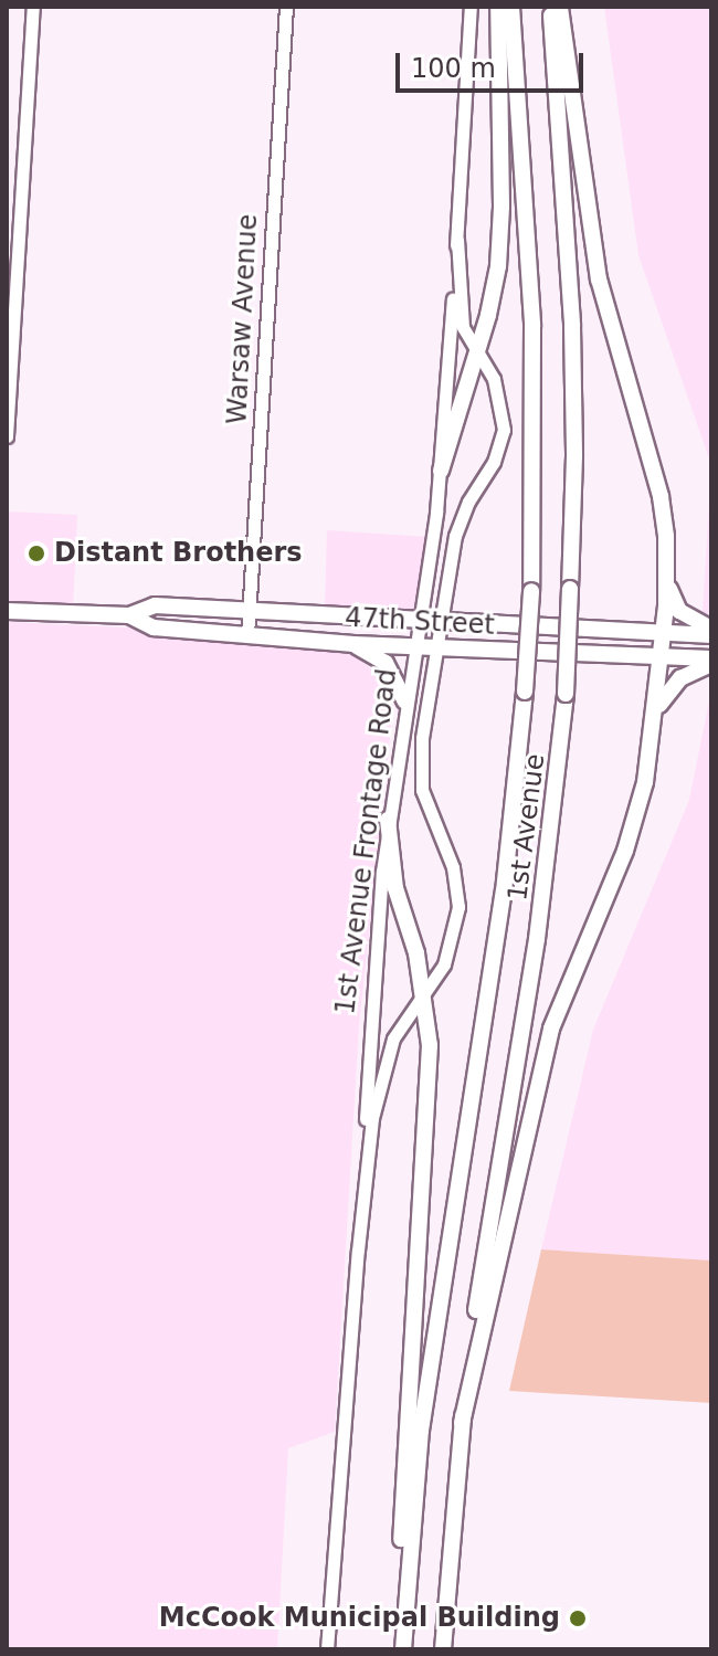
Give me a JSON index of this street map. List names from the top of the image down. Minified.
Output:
{"streets":{"main road":["47th Street","1st Avenue"],"street":["Warsaw Avenue","1st Avenue Frontage Road"]},"crossings":[["Warsaw Avenue","47th Street"],["47th Street","1st Avenue Frontage Road"]],"places":["Distant Brothers","McCook Municipal Building"],"scale_bar":"100 m"}
